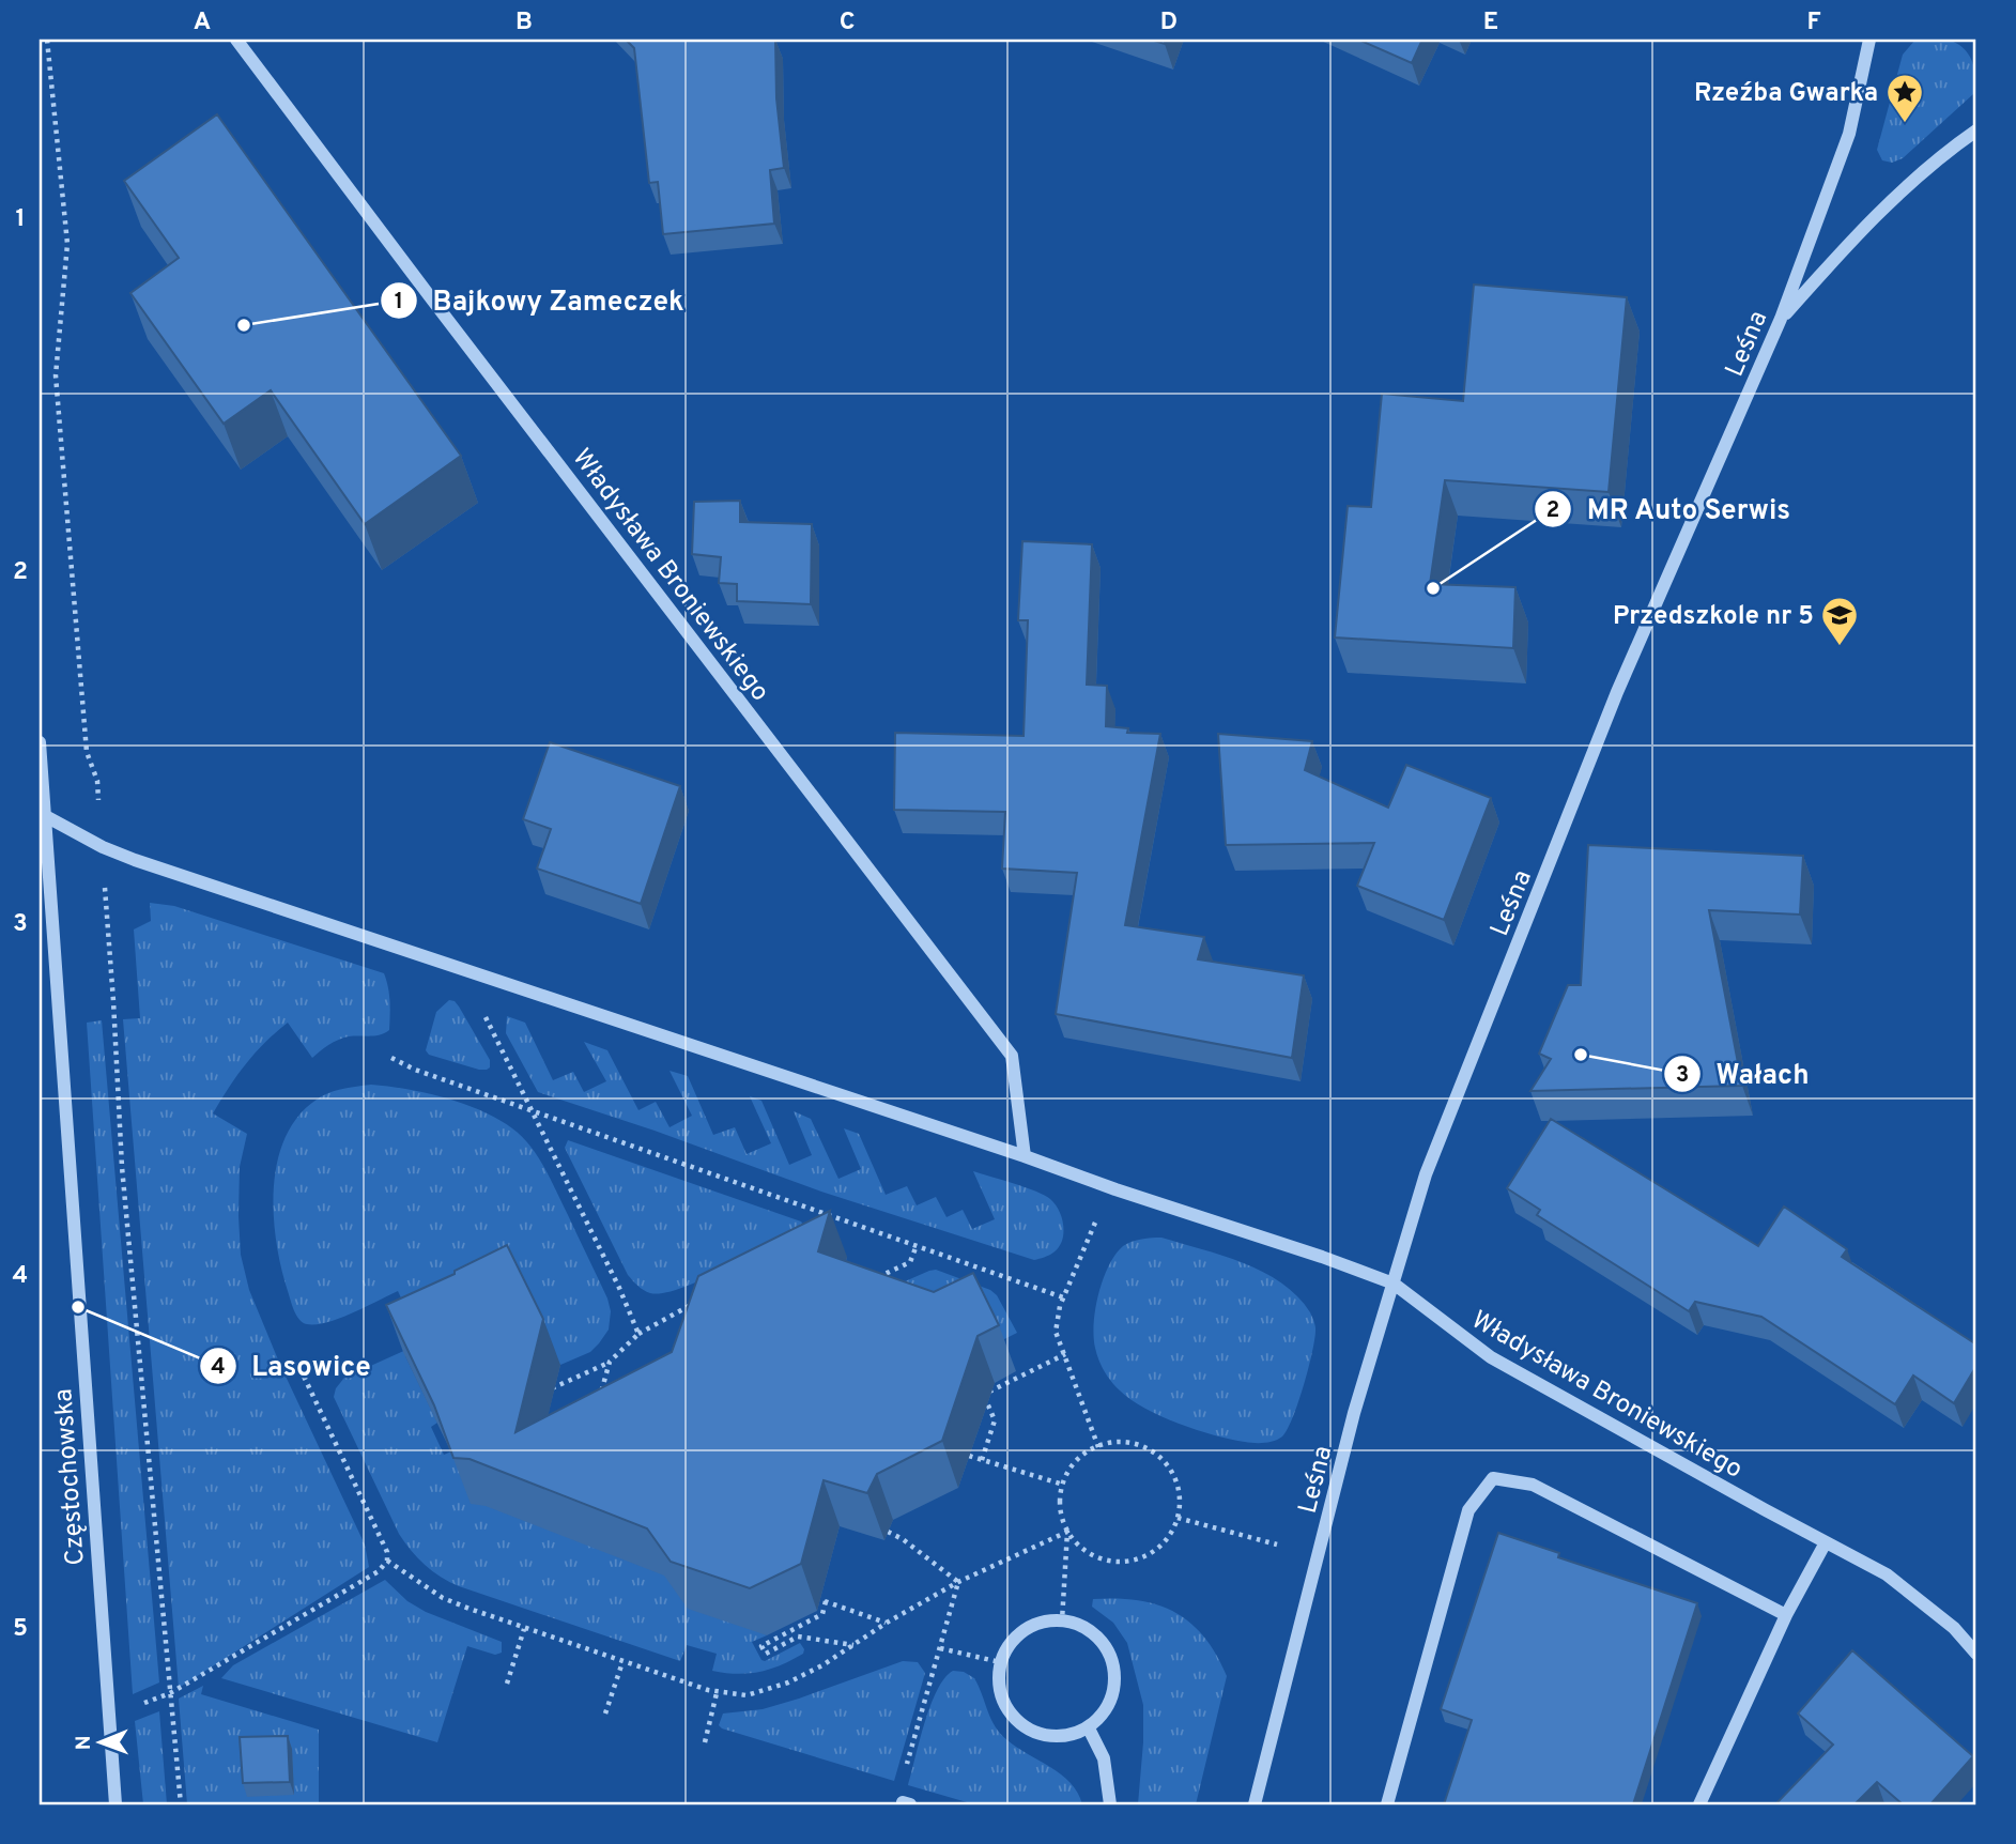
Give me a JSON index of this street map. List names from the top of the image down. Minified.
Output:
{"streets":{"street":["Leśna","Władysława Broniewskiego","Częstochowska"]},"crossings":[["Leśna","Władysława Broniewskiego"],["Władysława Broniewskiego","Częstochowska"]],"places":{"place":["Rzeźba Gwarka"],"other":["Bajkowy Zameczek","MR Auto Serwis","Wałach","Lasowice"],"school or university":["Przedszkole nr 5"]},"north":"left","grid":{"columns":["A","B","C","D","E","F"],"rows":["1","2","3","4","5"]}}
